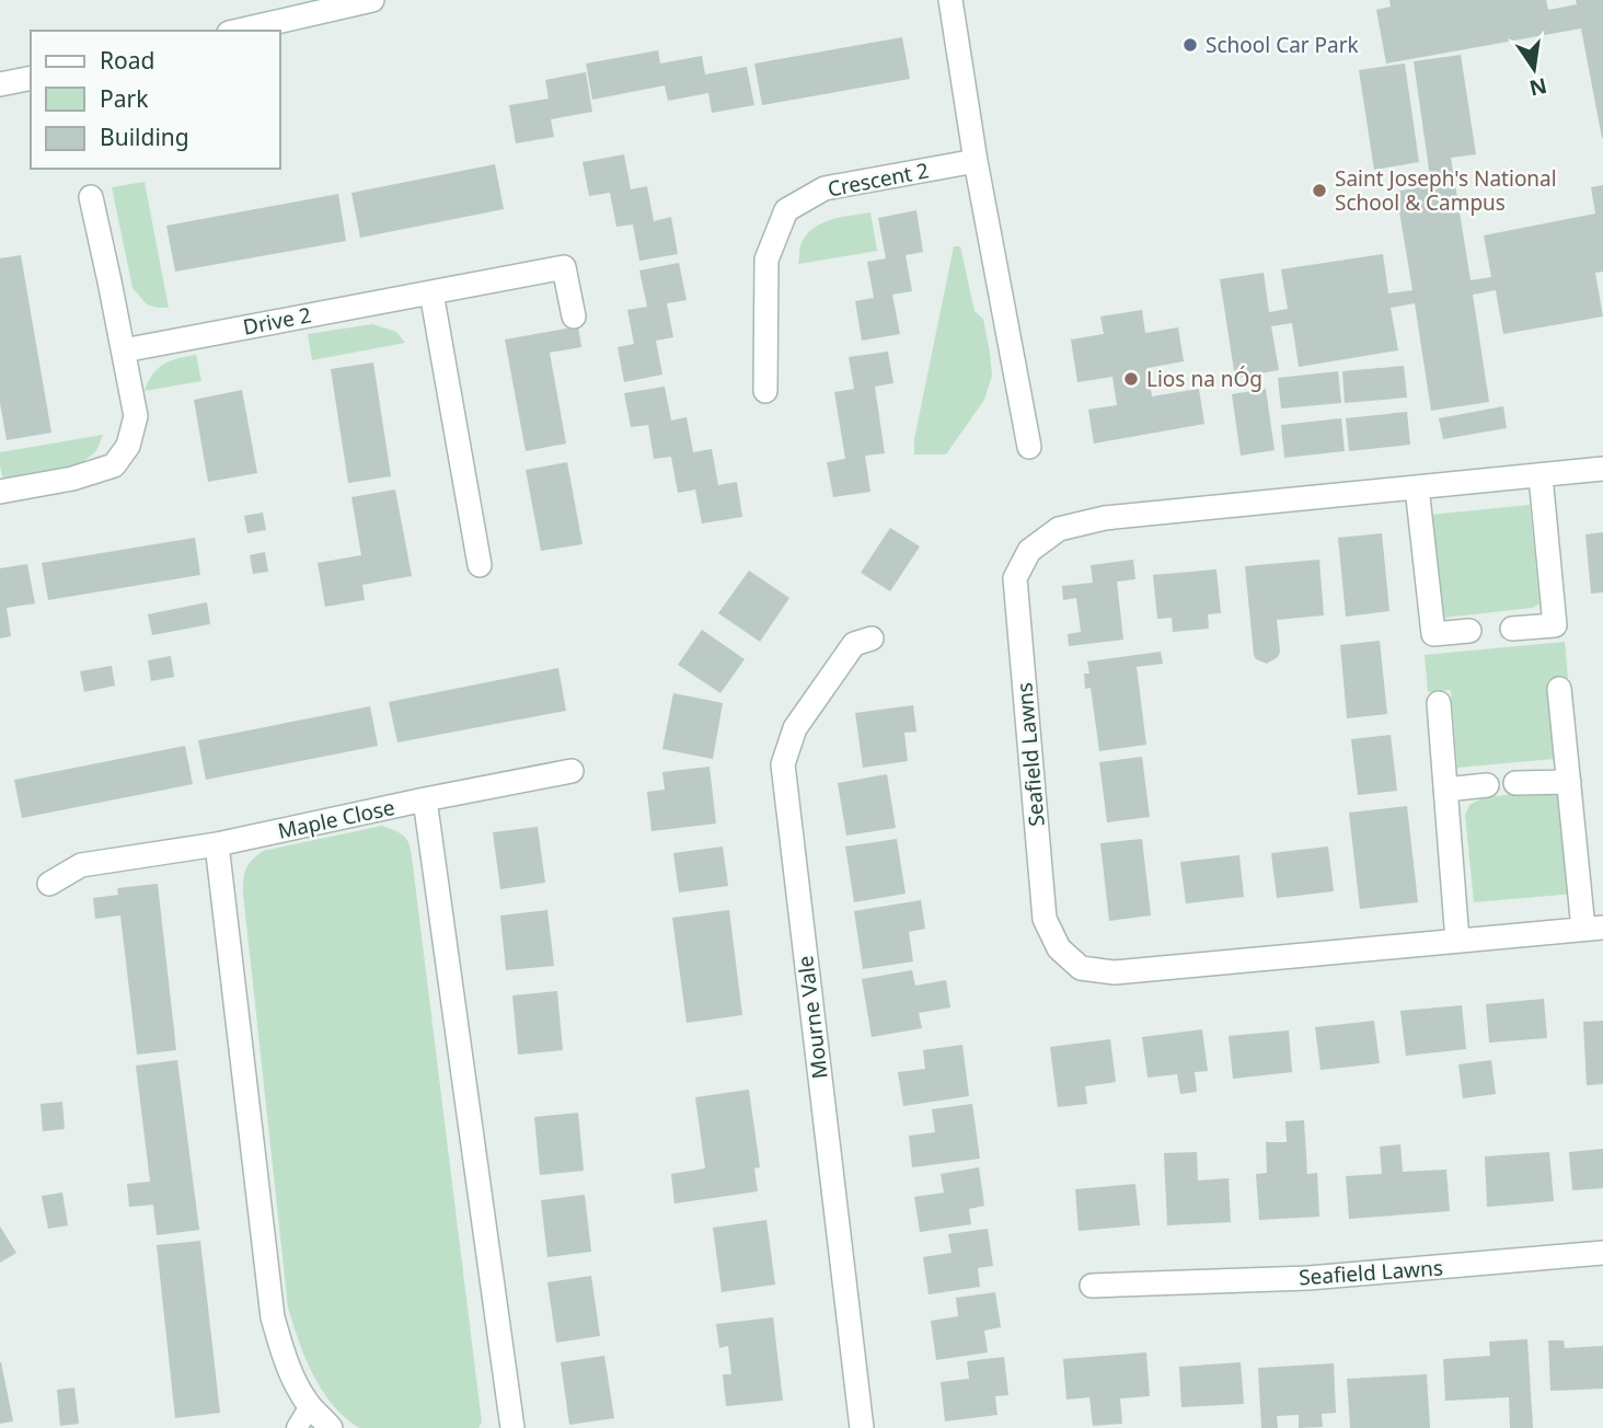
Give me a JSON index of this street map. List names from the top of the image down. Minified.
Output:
{"streets":{"street":["Crescent 2","Drive 2","Seafield Lawns","Maple Close","Mourne Vale"]},"places":["School Car Park","Saint Joseph's National School & Campus","Lios na nÓg"],"legend":["Road","Park","Building"],"north":"bottom"}
